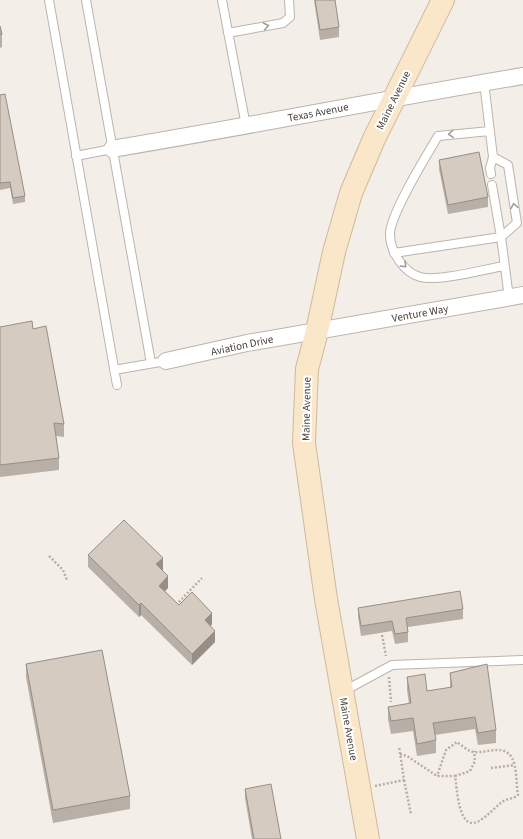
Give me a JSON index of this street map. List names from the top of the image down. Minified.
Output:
{"streets":{"main road":["Maine Avenue"],"street":["Texas Avenue","Venture Way","Aviation Drive"]},"crossings":[["Maine Avenue","Texas Avenue"],["Maine Avenue","Venture Way"],["Maine Avenue","Aviation Drive"],["Venture Way","Aviation Drive"]]}
